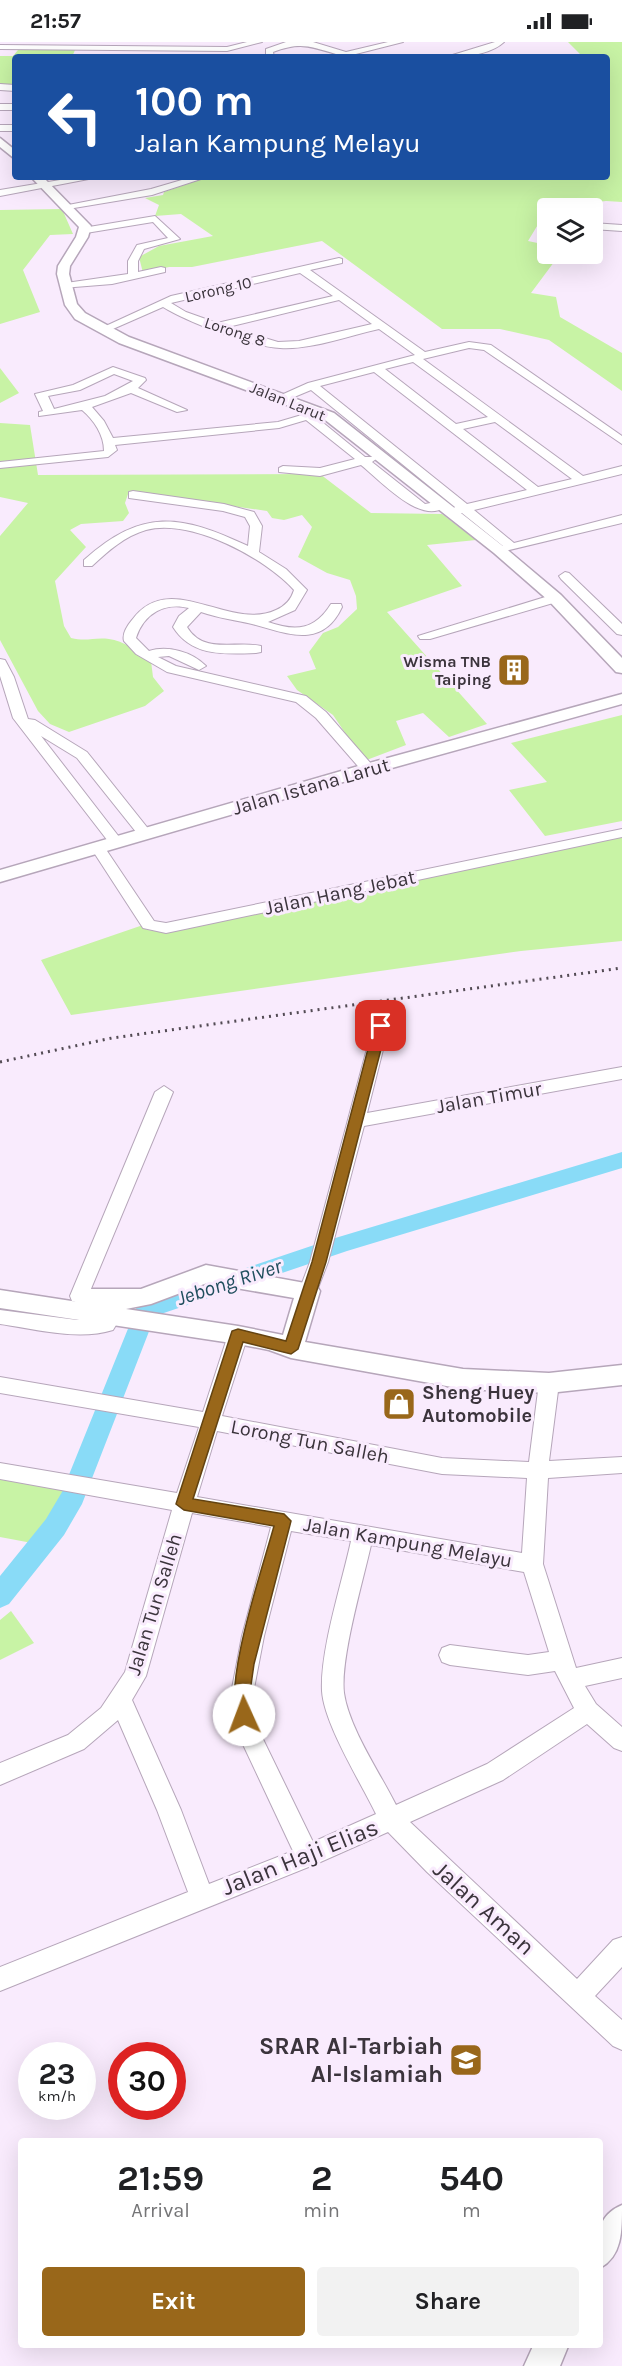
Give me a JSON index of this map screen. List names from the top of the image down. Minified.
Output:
{"streets":{"main road":["Jalan Larut","Jalan Istana Larut"],"street":["Lorong 10","Lorong 8","Jalan Hang Jebat","Jalan Timur","Lorong Tun Salleh","Jalan Kampung Melayu","Jalan Tun Salleh","Jalan Haji Elias","Jalan Aman"]},"crossings":[["Lorong 10","Lorong 8"],["Lorong 10","Jalan Larut"],["Jalan Istana Larut","Jalan Hang Jebat"],["Lorong Tun Salleh","Jalan Tun Salleh"],["Jalan Kampung Melayu","Jalan Tun Salleh"],["Jalan Kampung Melayu","Jalan Aman"],["Jalan Haji Elias","Jalan Aman"]],"water":["Jebong River"],"places":{"building":["Wisma TNB Taiping"],"shop":["Sheng Huey Automobile"],"school or university":["SRAR Al-Tarbiah Al-Islamiah"]},"page":{"status":"21:57","turn":["100 m","Jalan Kampung Melayu"],"speed":"23 km/h","limit":"30","eta":["21:59","Arrival","2","min","540","m"],"buttons":["Exit","Share"]}}
